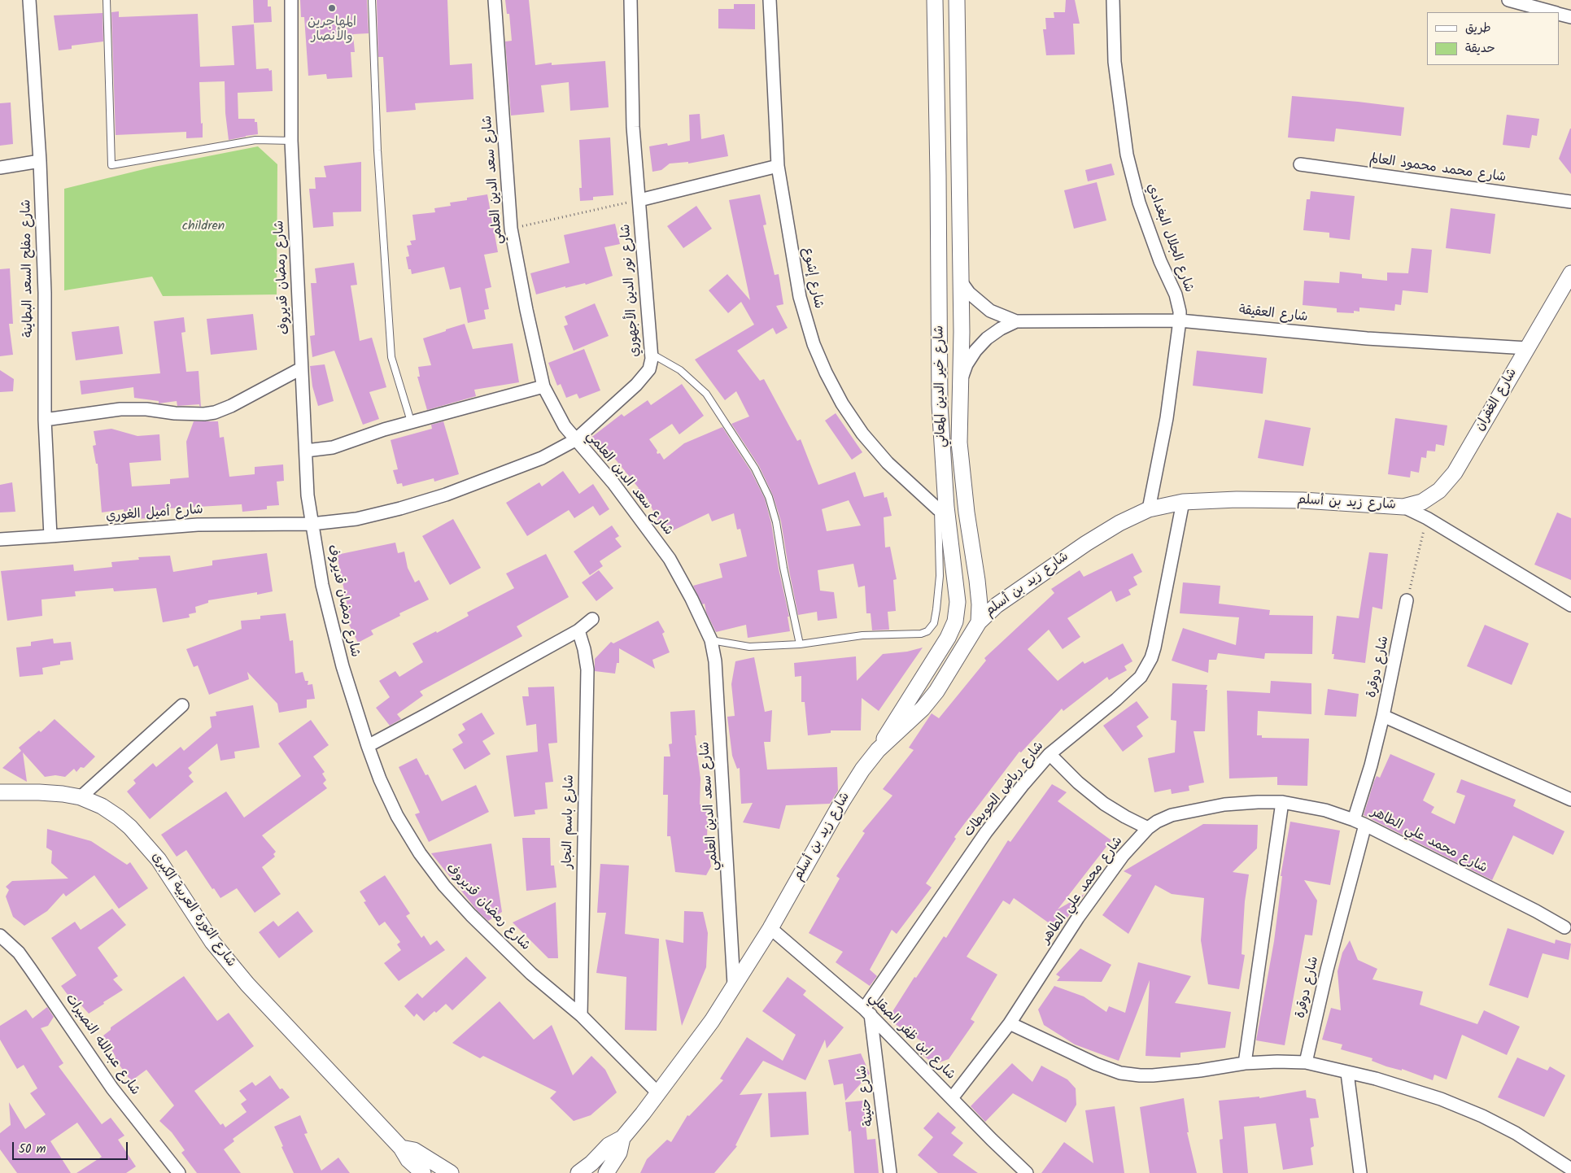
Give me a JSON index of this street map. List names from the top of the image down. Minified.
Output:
{"streets":{"street":["شارع محمد محمود العالم","شارع سعد الدين العلمي","شارع الجلال البغدادي","شارع مفلح السعد البطاينة","شارع رمضان قديروف","شارع إشوع","شارع نور الدين الأجهوري","شارع العقيقة","شارع خير الدين المعاني","شارع الغفران","شارع زيد بن أسلم","شارع أميل الغوري","شارع دوقرة","شارع رياض الحويطات","شارع باسم النجار","شارع محمد علي الطاهر","شارع الثورة العربية الكبرى","شارع ابن ظفر الصقلي","شارع عبدالله النصيرات","شارع حنينة"]},"crossings":[["شارع سعد الدين العلمي","شارع نور الدين الأجهوري"],["شارع سعد الدين العلمي","شارع زيد بن أسلم"],["شارع الجلال البغدادي","شارع العقيقة"],["شارع الجلال البغدادي","شارع زيد بن أسلم"],["شارع مفلح السعد البطاينة","شارع أميل الغوري"],["شارع رمضان قديروف","شارع نور الدين الأجهوري"],["شارع رمضان قديروف","شارع زيد بن أسلم"],["شارع رمضان قديروف","شارع أميل الغوري"],["شارع رمضان قديروف","شارع باسم النجار"],["شارع إشوع","شارع خير الدين المعاني"],["شارع نور الدين الأجهوري","شارع أميل الغوري"],["شارع العقيقة","شارع خير الدين المعاني"],["شارع العقيقة","شارع الغفران"],["شارع خير الدين المعاني","شارع زيد بن أسلم"],["شارع الغفران","شارع زيد بن أسلم"],["شارع زيد بن أسلم","شارع رياض الحويطات"],["شارع زيد بن أسلم","شارع ابن ظفر الصقلي"],["شارع دوقرة","شارع محمد علي الطاهر"],["شارع رياض الحويطات","شارع ابن ظفر الصقلي"],["شارع رياض الحويطات","شارع حنينة"],["شارع محمد علي الطاهر","شارع ابن ظفر الصقلي"],["شارع ابن ظفر الصقلي","شارع حنينة"]],"parks":["children"],"places":["المهاجرين والأنصار"],"legend":["طريق","حديقة"],"scale_bar":"50 m"}
